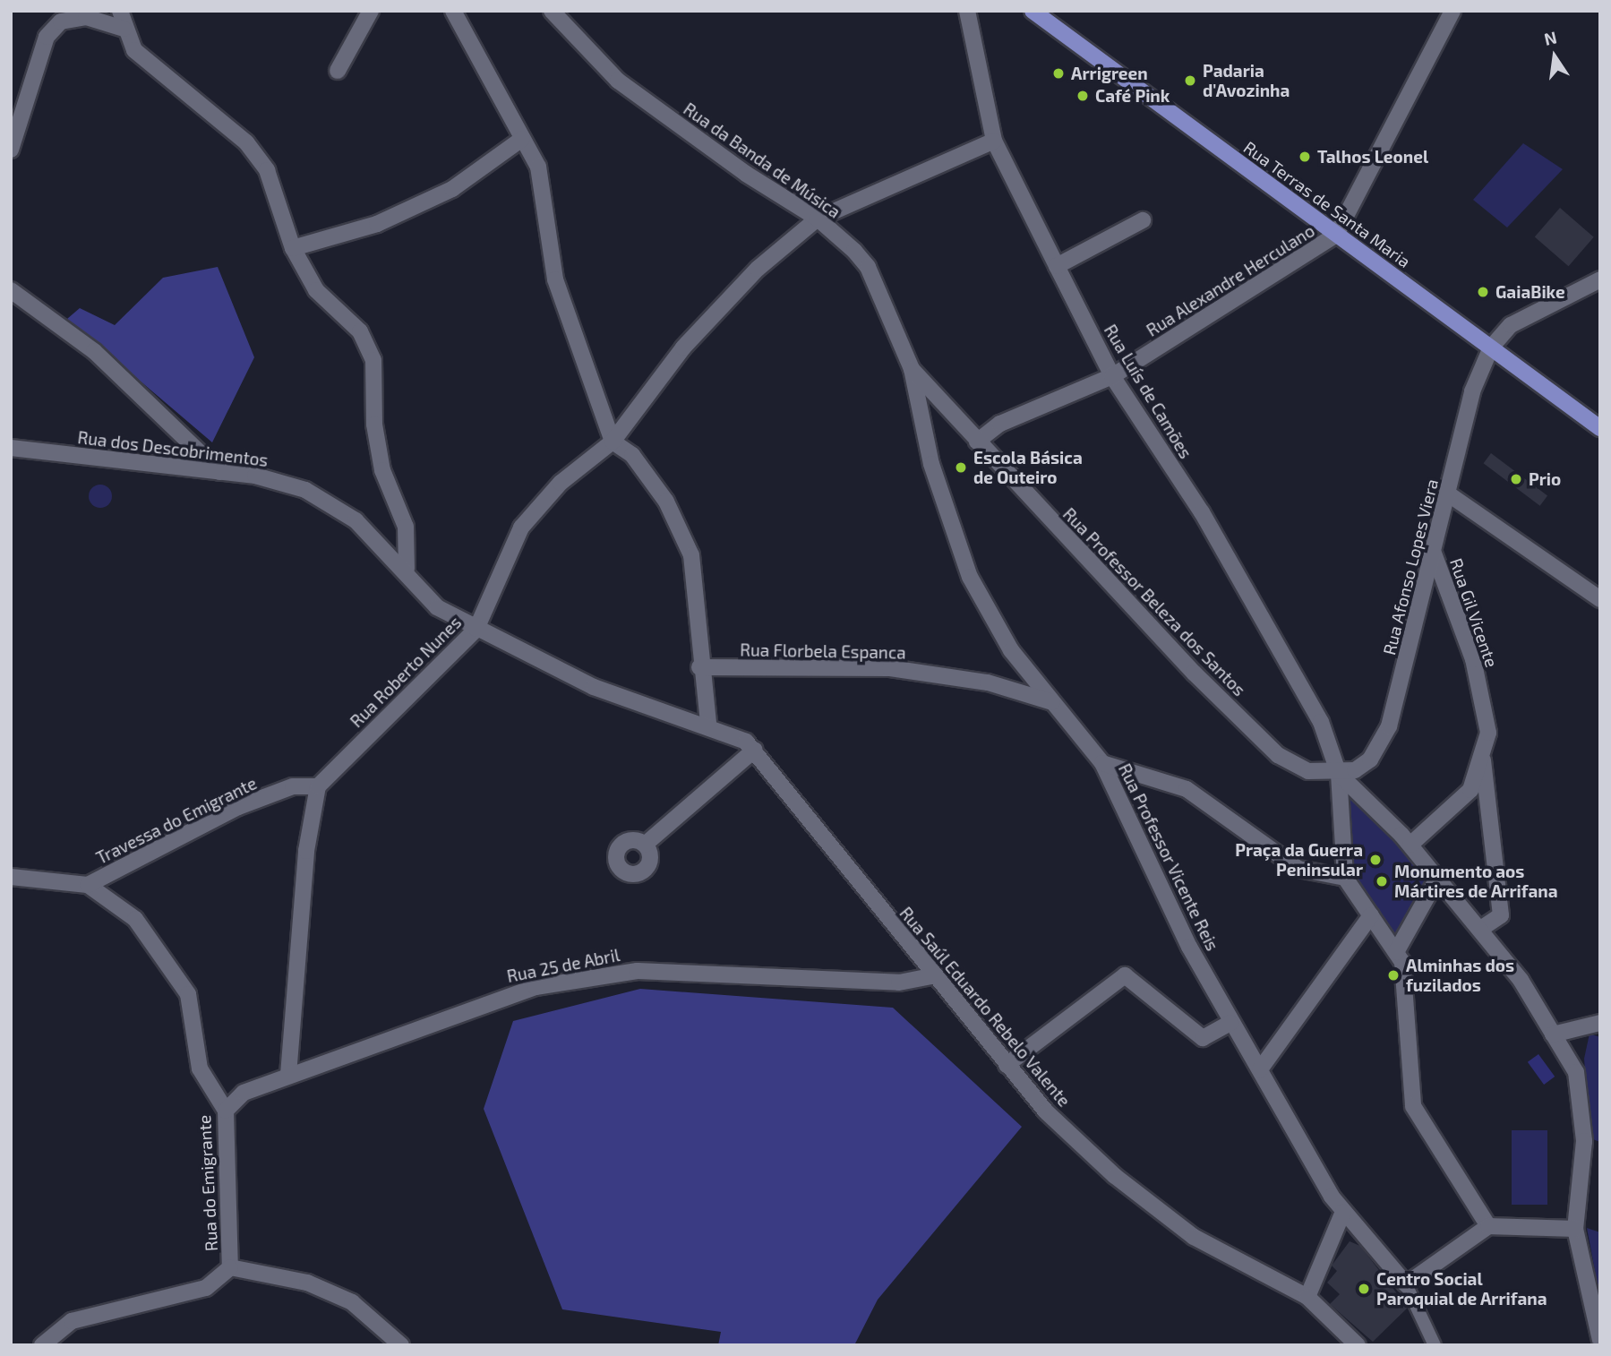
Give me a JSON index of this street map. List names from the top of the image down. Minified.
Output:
{"streets":{"main road":["Rua Terras de Santa Maria"],"street":["Rua da Banda de Música","Rua Alexandre Herculano","Rua Luís de Camões","Rua dos Descobrimentos","Rua Afonso Lopes Viera","Rua Professor Beleza dos Santos","Rua Gil Vicente","Rua Florbela Espanca","Rua Roberto Nunes","Travessa do Emigrante","Rua Professor Vicente Reis","Rua 25 de Abril","Rua Saúl Eduardo Rebelo Valente","Rua do Emigrante"]},"crossings":[["Rua da Banda de Música","Rua Professor Beleza dos Santos"],["Rua da Banda de Música","Rua Roberto Nunes"],["Rua da Banda de Música","Rua Professor Vicente Reis"],["Rua Terras de Santa Maria","Rua Alexandre Herculano"],["Rua Terras de Santa Maria","Rua Afonso Lopes Viera"],["Rua Alexandre Herculano","Rua Luís de Camões"],["Rua Alexandre Herculano","Rua Professor Beleza dos Santos"],["Rua Luís de Camões","Rua Afonso Lopes Viera"],["Rua Luís de Camões","Rua Professor Beleza dos Santos"],["Rua Luís de Camões","Rua Roberto Nunes"],["Rua dos Descobrimentos","Rua Roberto Nunes"],["Rua dos Descobrimentos","Rua Saúl Eduardo Rebelo Valente"],["Rua Afonso Lopes Viera","Rua Professor Beleza dos Santos"],["Rua Afonso Lopes Viera","Rua Gil Vicente"],["Rua Professor Beleza dos Santos","Rua Professor Vicente Reis"],["Rua Florbela Espanca","Rua Professor Vicente Reis"],["Rua Roberto Nunes","Travessa do Emigrante"],["Travessa do Emigrante","Rua do Emigrante"],["Rua 25 de Abril","Rua Saúl Eduardo Rebelo Valente"],["Rua 25 de Abril","Rua do Emigrante"]],"places":["Arrigreen","Padaria d'Avozinha","Café Pink","Talhos Leonel","GaiaBike","Escola Básica de Outeiro","Prio","Praça da Guerra Peninsular","Monumento aos Mártires de Arrifana","Alminhas dos fuzilados","Centro Social Paroquial de Arrifana"],"north":"top"}
